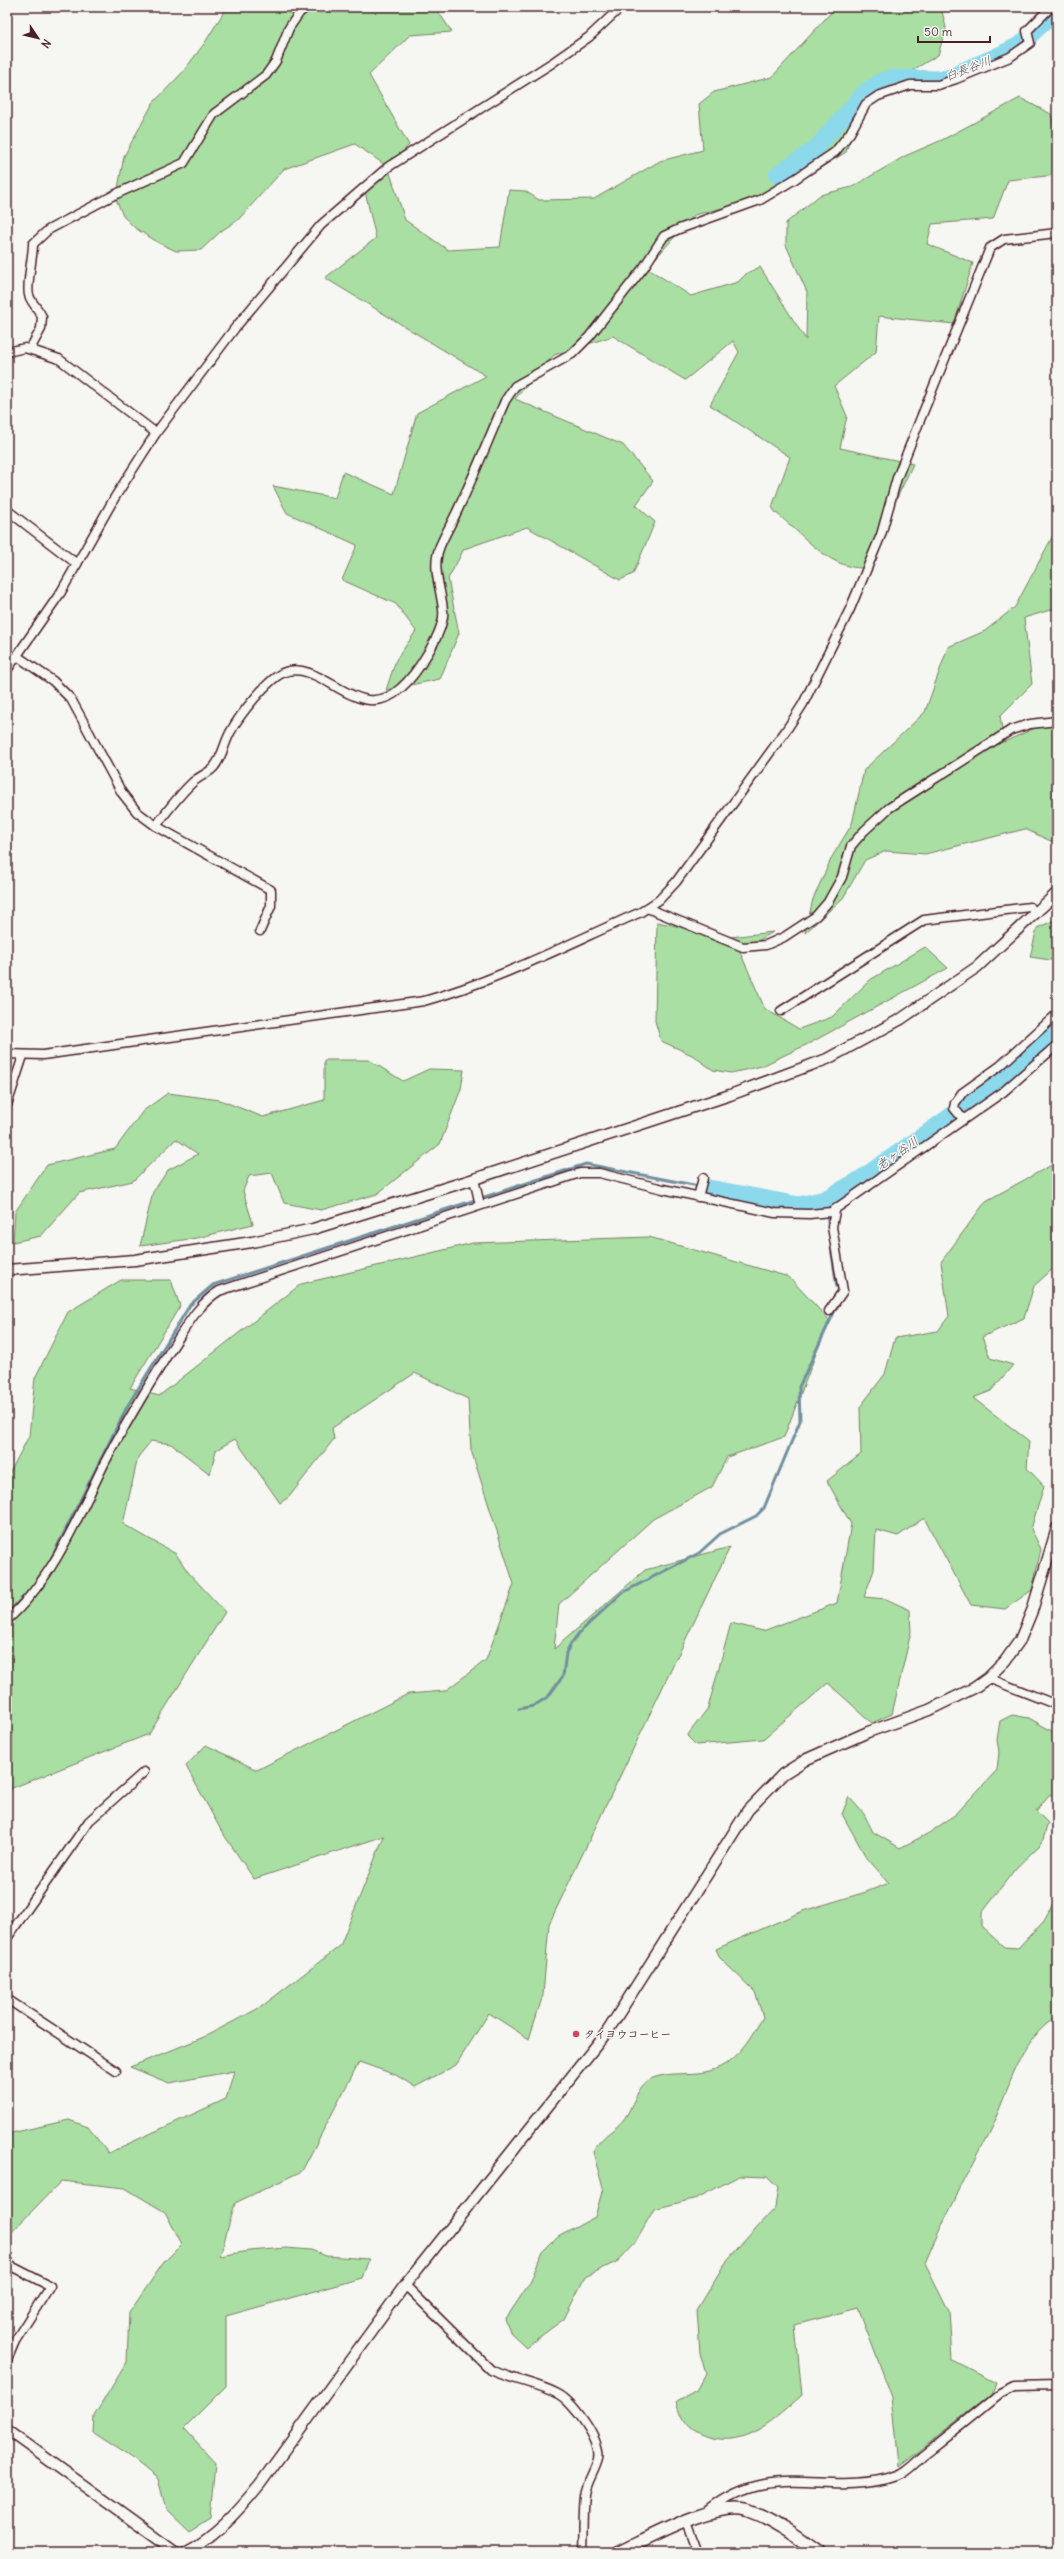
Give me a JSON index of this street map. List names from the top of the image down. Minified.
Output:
{"water":["白長谷川","老ヶ谷川"],"places":["タイヨウコーヒー"],"scale_bar":"50 m","north":"bottom right"}
